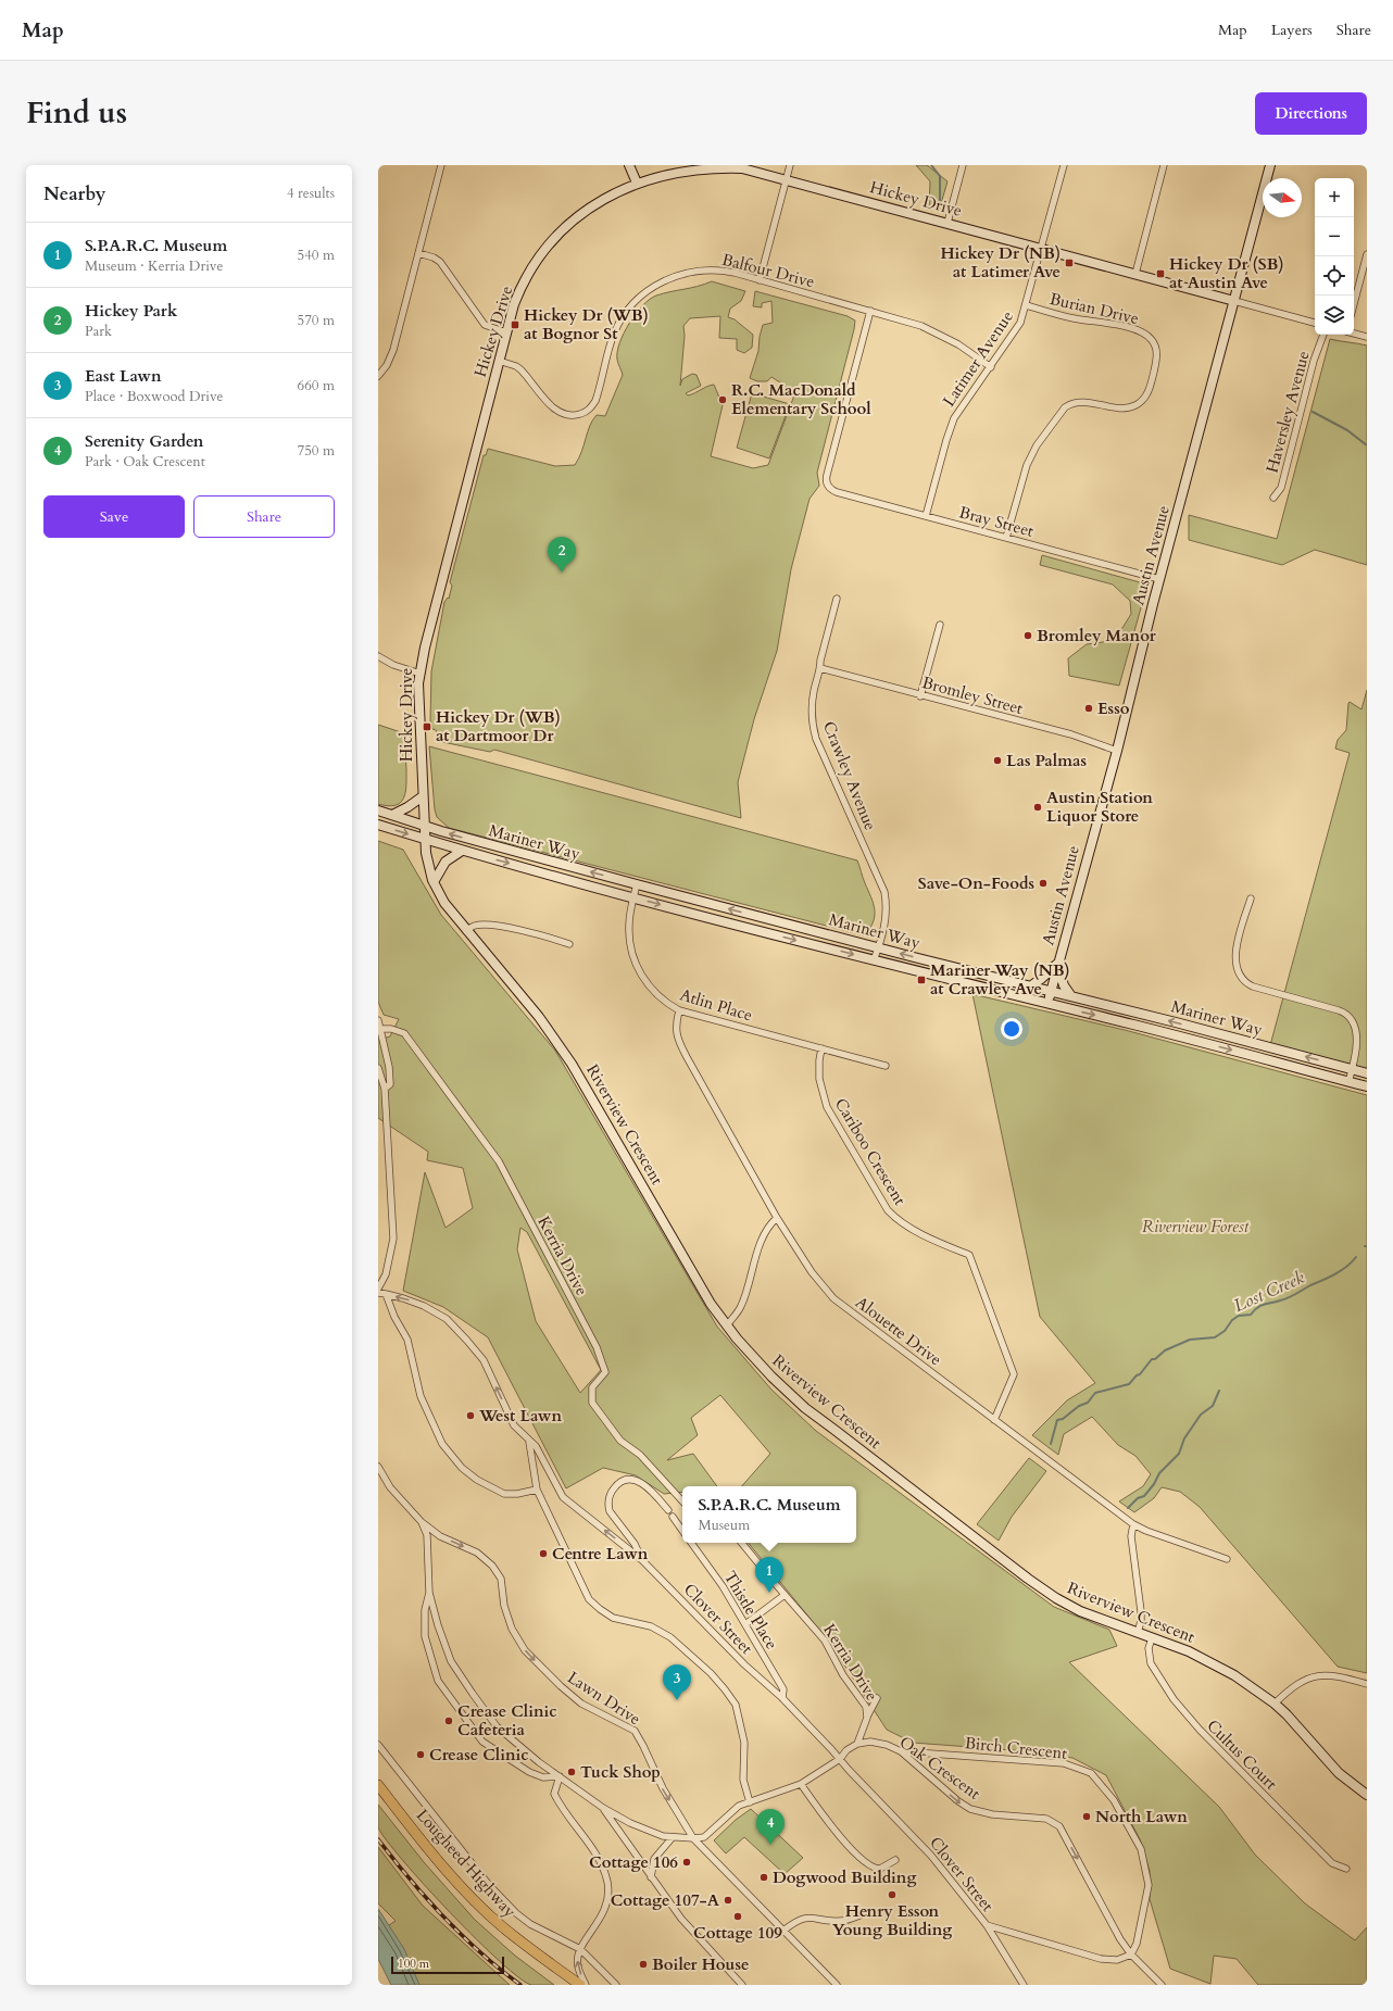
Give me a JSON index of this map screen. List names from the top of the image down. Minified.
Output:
{"streets":{"main road":["Hickey Drive","Austin Avenue","Mariner Way","Riverview Crescent","Lougheed Highway"],"street":["Balfour Drive","Burian Drive","Latimer Avenue","Haversley Avenue","Bray Street","Bromley Street","Crawley Avenue","Atlin Place","Cariboo Crescent","Kerria Drive","Alouette Drive","Thistle Place","Clover Street","Lawn Drive","Birch Crescent","Cultus Court","Oak Crescent"]},"crossings":[["Hickey Drive","Balfour Drive"],["Hickey Drive","Latimer Avenue"],["Hickey Drive","Austin Avenue"],["Hickey Drive","Mariner Way"],["Hickey Drive","Riverview Crescent"],["Balfour Drive","Latimer Avenue"],["Balfour Drive","Bray Street"],["Burian Drive","Latimer Avenue"],["Burian Drive","Bray Street"],["Latimer Avenue","Bray Street"],["Bray Street","Austin Avenue"],["Austin Avenue","Bromley Street"],["Austin Avenue","Mariner Way"],["Bromley Street","Crawley Avenue"],["Crawley Avenue","Mariner Way"],["Mariner Way","Atlin Place"],["Mariner Way","Riverview Crescent"],["Atlin Place","Cariboo Crescent"],["Atlin Place","Alouette Drive"],["Riverview Crescent","Cultus Court"],["Cariboo Crescent","Alouette Drive"],["Kerria Drive","Oak Crescent"],["Thistle Place","Clover Street"],["Birch Crescent","Oak Crescent"]],"one_way":["Clover Street","Lawn Drive","Oak Crescent"],"water":["Lost Creek"],"parks":["Riverview Forest"],"places":{"transit":["Hickey Dr (NB) at Latimer Ave","Hickey Dr (SB) at Austin Ave","Hickey Dr (WB) at Bognor St","Hickey Dr (WB) at Dartmoor Dr","Mariner Way (NB) at Crawley Ave"],"other":["R.C. MacDonald Elementary School","Bromley Manor","Esso","Las Palmas","Austin Station Liquor Store","Save-On-Foods","West Lawn","Centre Lawn","Crease Clinic Cafeteria","Crease Clinic","Tuck Shop","North Lawn","Cottage 106","Dogwood Building","Henry Esson Young Building","Cottage 107-A","Cottage 109","Boiler House"]},"scale_bar":"100 m","north":"right","page":{"header":"Map","nav":["Map","Layers","Share"],"title":"Find us","buttons":["Directions",["Save","Share"]],"heading":["Nearby","4 results"],"map_buttons":["+","−"],"list":[{"mark":"1","name":"S.P.A.R.C. Museum","note":"Museum · Kerria Drive","value":"540 m"},{"mark":"2","name":"Hickey Park","note":"Park","value":"570 m"},{"mark":"3","name":"East Lawn","note":"Place · Boxwood Drive","value":"660 m"},{"mark":"4","name":"Serenity Garden","note":"Park · Oak Crescent","value":"750 m"}],"pins":["2","1","3","4"],"popup":["S.P.A.R.C. Museum","Museum"],"scale":"100 m"}}
